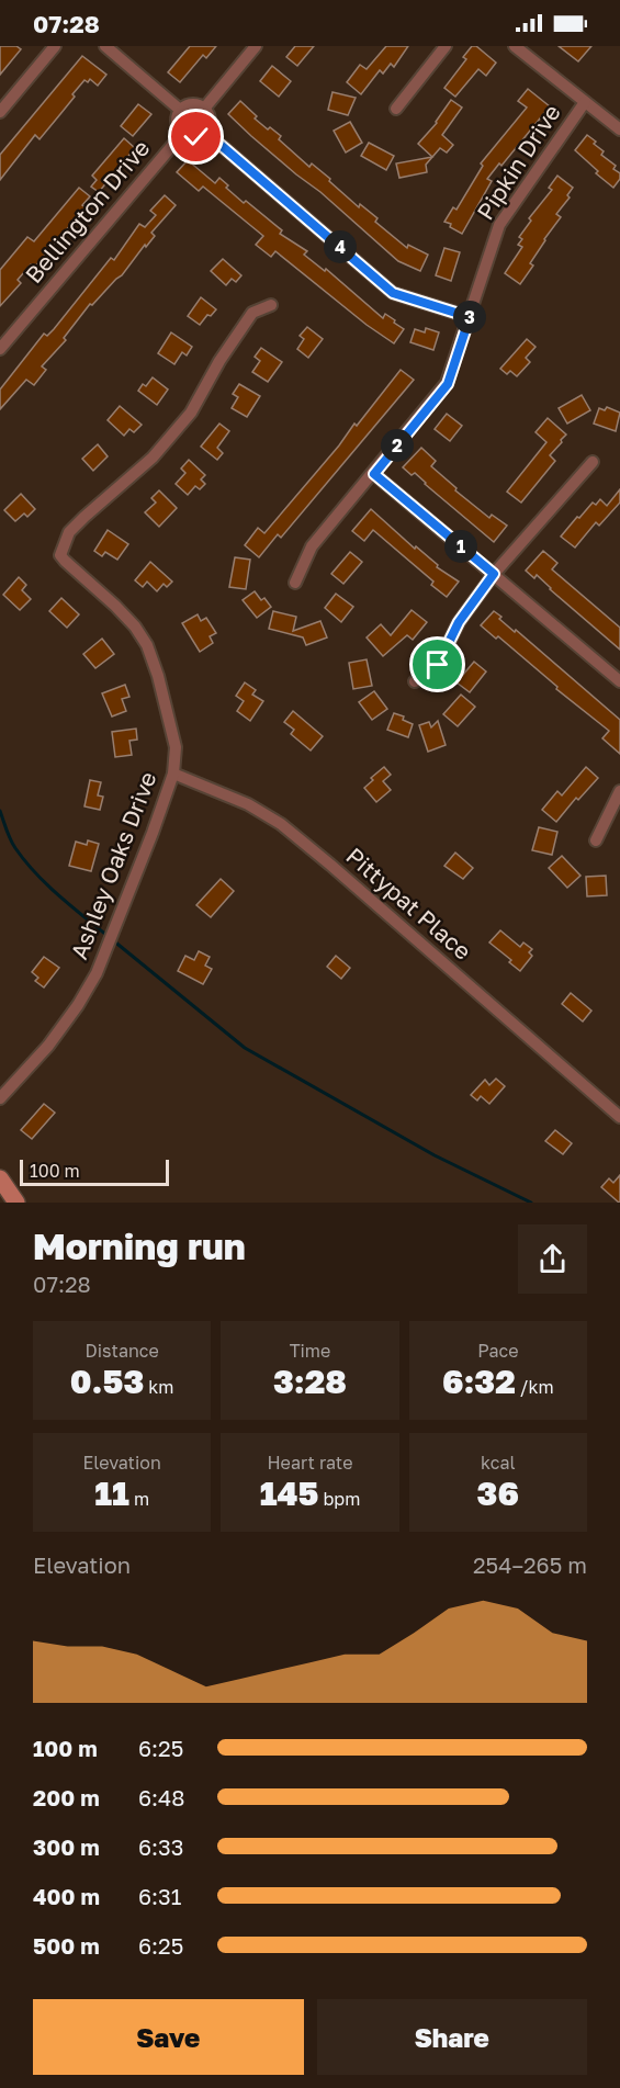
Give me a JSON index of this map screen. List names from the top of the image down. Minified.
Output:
{"streets":{"street":["Pipkin Drive","Bellington Drive","Ashley Oaks Drive","Pittypat Place"]},"crossings":[["Ashley Oaks Drive","Pittypat Place"]],"scale_bar":"100 m","page":{"status":"07:28","pins":["4","3","2","1"],"scale":"100 m","heading":["Morning run","07:28"],"stats":[["Distance","0.53 km"],["Time","3:28"],["Pace","6:32 /km"],["Elevation","11 m"],["Heart rate","145 bpm"],["kcal","36"]],"chart":["Elevation","254–265 m"],"list":[{"name":"100 m","note":"6:25"},{"name":"200 m","note":"6:48"},{"name":"300 m","note":"6:33"},{"name":"400 m","note":"6:31"},{"name":"500 m","note":"6:25"}],"buttons":["Save","Share"]}}
